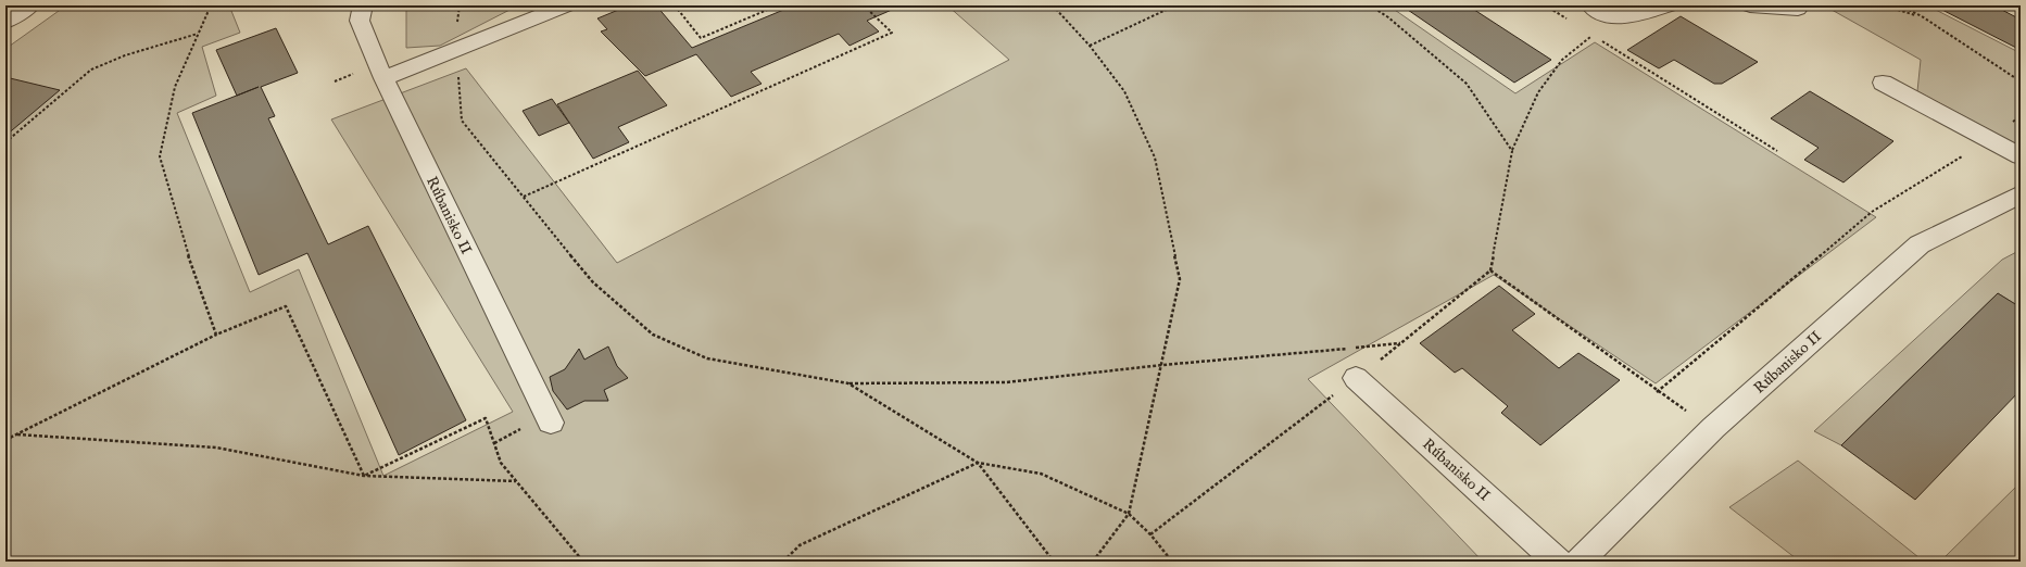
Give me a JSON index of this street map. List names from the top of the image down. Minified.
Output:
{"streets":{"street":["Rúbanisko II"]}}
